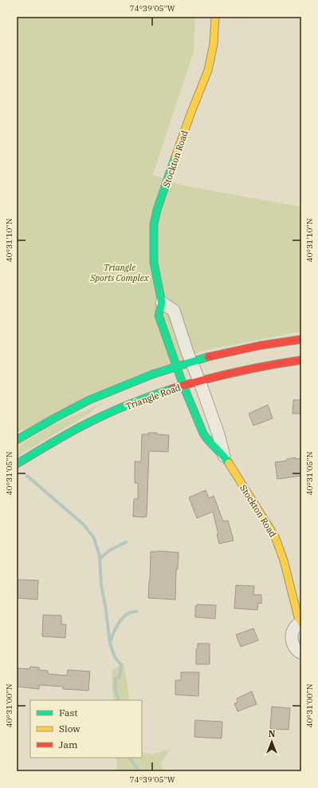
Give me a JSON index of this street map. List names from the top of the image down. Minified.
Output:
{"streets":{"street":["Stockton Road","Triangle Road"]},"crossings":[["Stockton Road","Triangle Road"]],"parks":["Triangle Sports Complex"],"legend":["Fast","Slow","Jam"],"north":"top","coordinates":["74°39'05\"W","40°31'10\"N","40°31'05\"N","40°31'00\"N"]}
